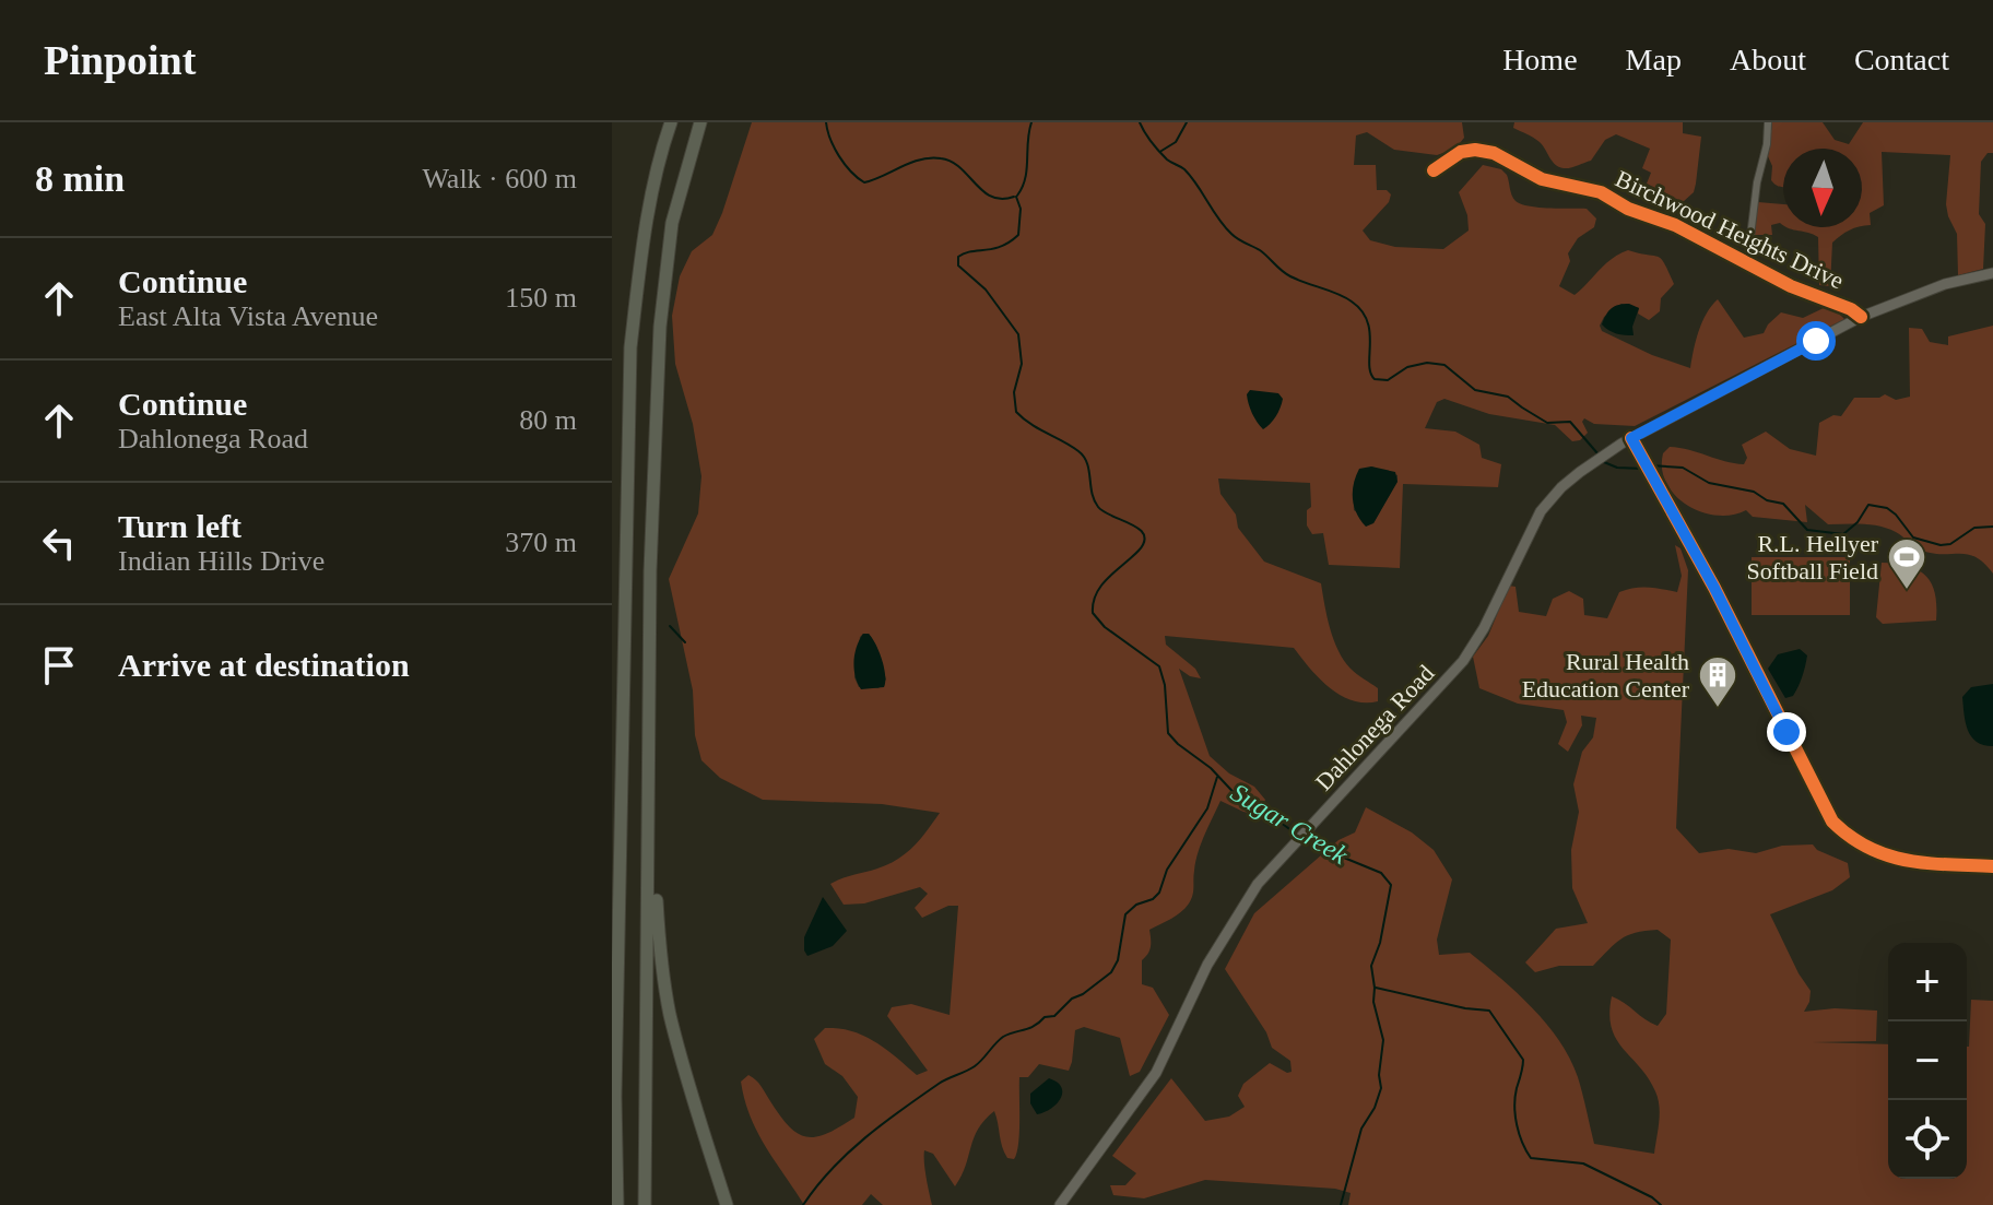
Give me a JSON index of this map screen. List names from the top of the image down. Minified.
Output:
{"streets":{"main road":["Dahlonega Road"],"street":["Birchwood Heights Drive"]},"crossings":[["Birchwood Heights Drive","Dahlonega Road"]],"water":["Sugar Creek"],"places":{"sports":["R.L. Hellyer Softball Field"],"building":["Rural Health Education Center"]},"north":"bottom","page":{"header":"Pinpoint","nav":["Home","Map","About","Contact"],"heading":["8 min","Walk · 600 m"],"list":[["Continue","East Alta Vista Avenue","150 m"],["Continue","Dahlonega Road","80 m"],["Turn left","Indian Hills Drive","370 m"],"Arrive at destination"],"map_buttons":["+","−"]}}
